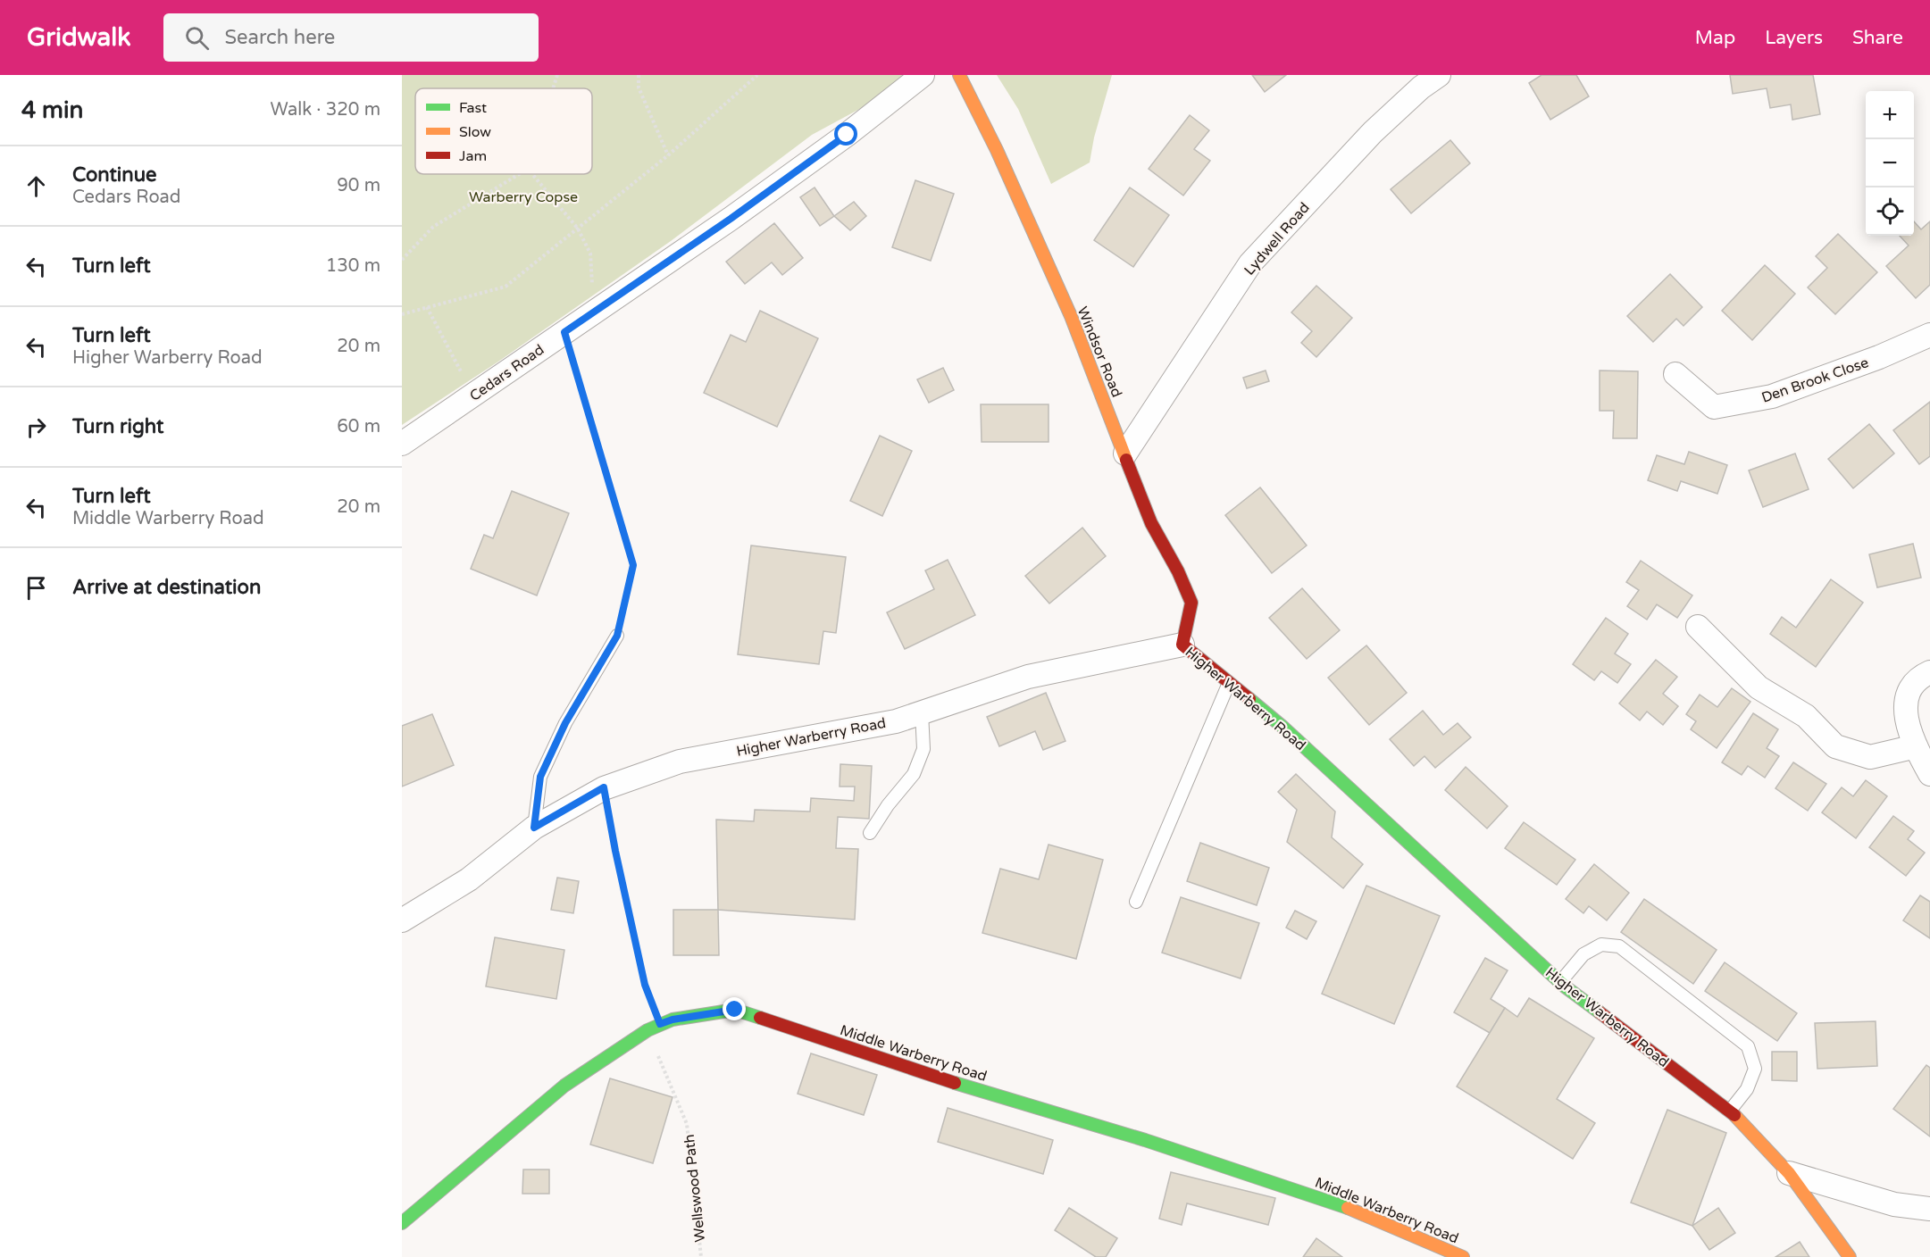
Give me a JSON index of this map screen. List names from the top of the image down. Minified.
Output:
{"streets":{"street":["Lydwell Road","Windsor Road","Cedars Road","Den Brook Close","Higher Warberry Road","Middle Warberry Road"],"path":["Wellswood Path"]},"crossings":[["Lydwell Road","Windsor Road"],["Windsor Road","Higher Warberry Road"],["Middle Warberry Road","Wellswood Path"]],"parks":["Warberry Copse"],"legend":["Fast","Slow","Jam"],"page":{"header":"Gridwalk","search":"Search here","nav":["Map","Layers","Share"],"heading":["4 min","Walk · 320 m"],"map_buttons":["+","−"],"list":[["Continue","Cedars Road","90 m"],["Turn left","130 m"],["Turn left","Higher Warberry Road","20 m"],["Turn right","60 m"],["Turn left","Middle Warberry Road","20 m"],"Arrive at destination"]}}
